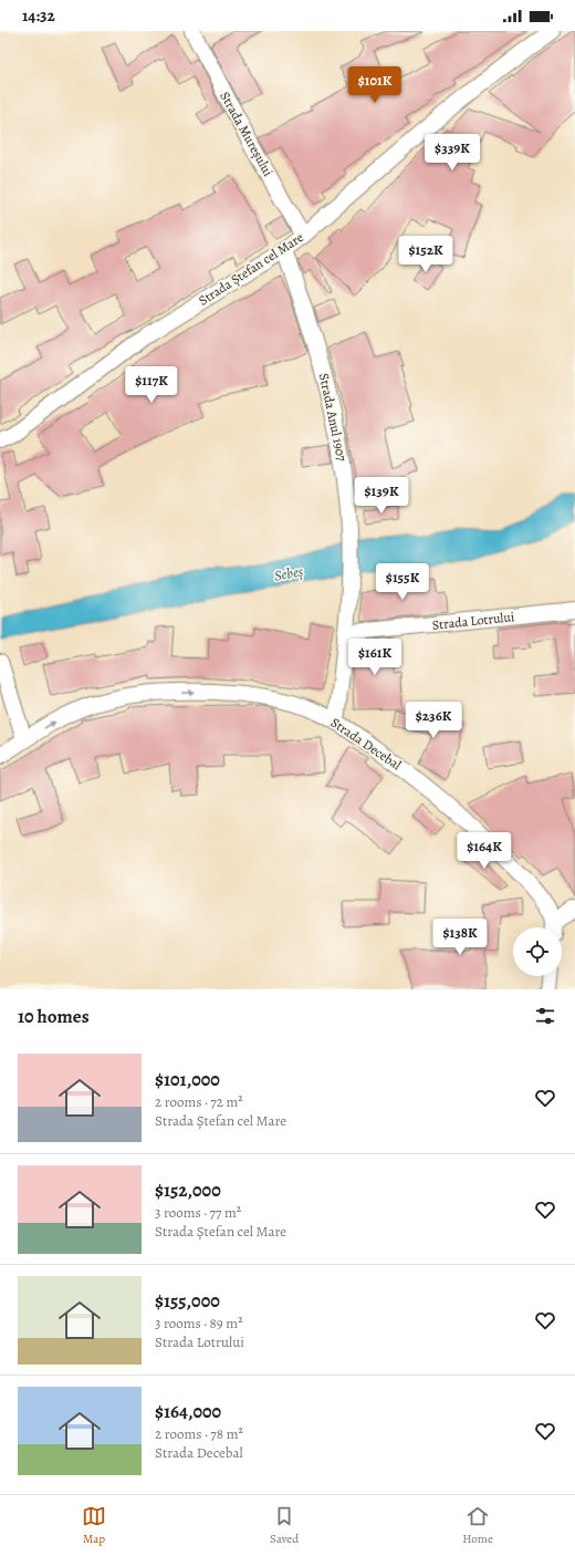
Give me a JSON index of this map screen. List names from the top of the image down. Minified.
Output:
{"streets":{"street":["Strada Mureșului","Strada Ștefan cel Mare","Strada Anul 1907","Strada Lotrului","Strada Decebal"]},"crossings":[["Strada Mureșului","Strada Ștefan cel Mare"],["Strada Ștefan cel Mare","Strada Anul 1907"],["Strada Anul 1907","Strada Lotrului"],["Strada Anul 1907","Strada Decebal"]],"one_way":["Strada Decebal"],"water":["Sebeș"],"page":{"status":"14:32","price":["$101K","$339K","$152K","$117K","$139K","$155K","$161K","$236K","$164K","$138K"],"heading":"10 homes","list":[{"name":"$101,000","note":"2 rooms · 72 m² · Strada Ștefan cel Mare"},{"name":"$152,000","note":"3 rooms · 77 m² · Strada Ștefan cel Mare"},{"name":"$155,000","note":"3 rooms · 89 m² · Strada Lotrului"},{"name":"$164,000","note":"2 rooms · 78 m² · Strada Decebal"}],"tabs":["Map","Saved","Home"]}}
